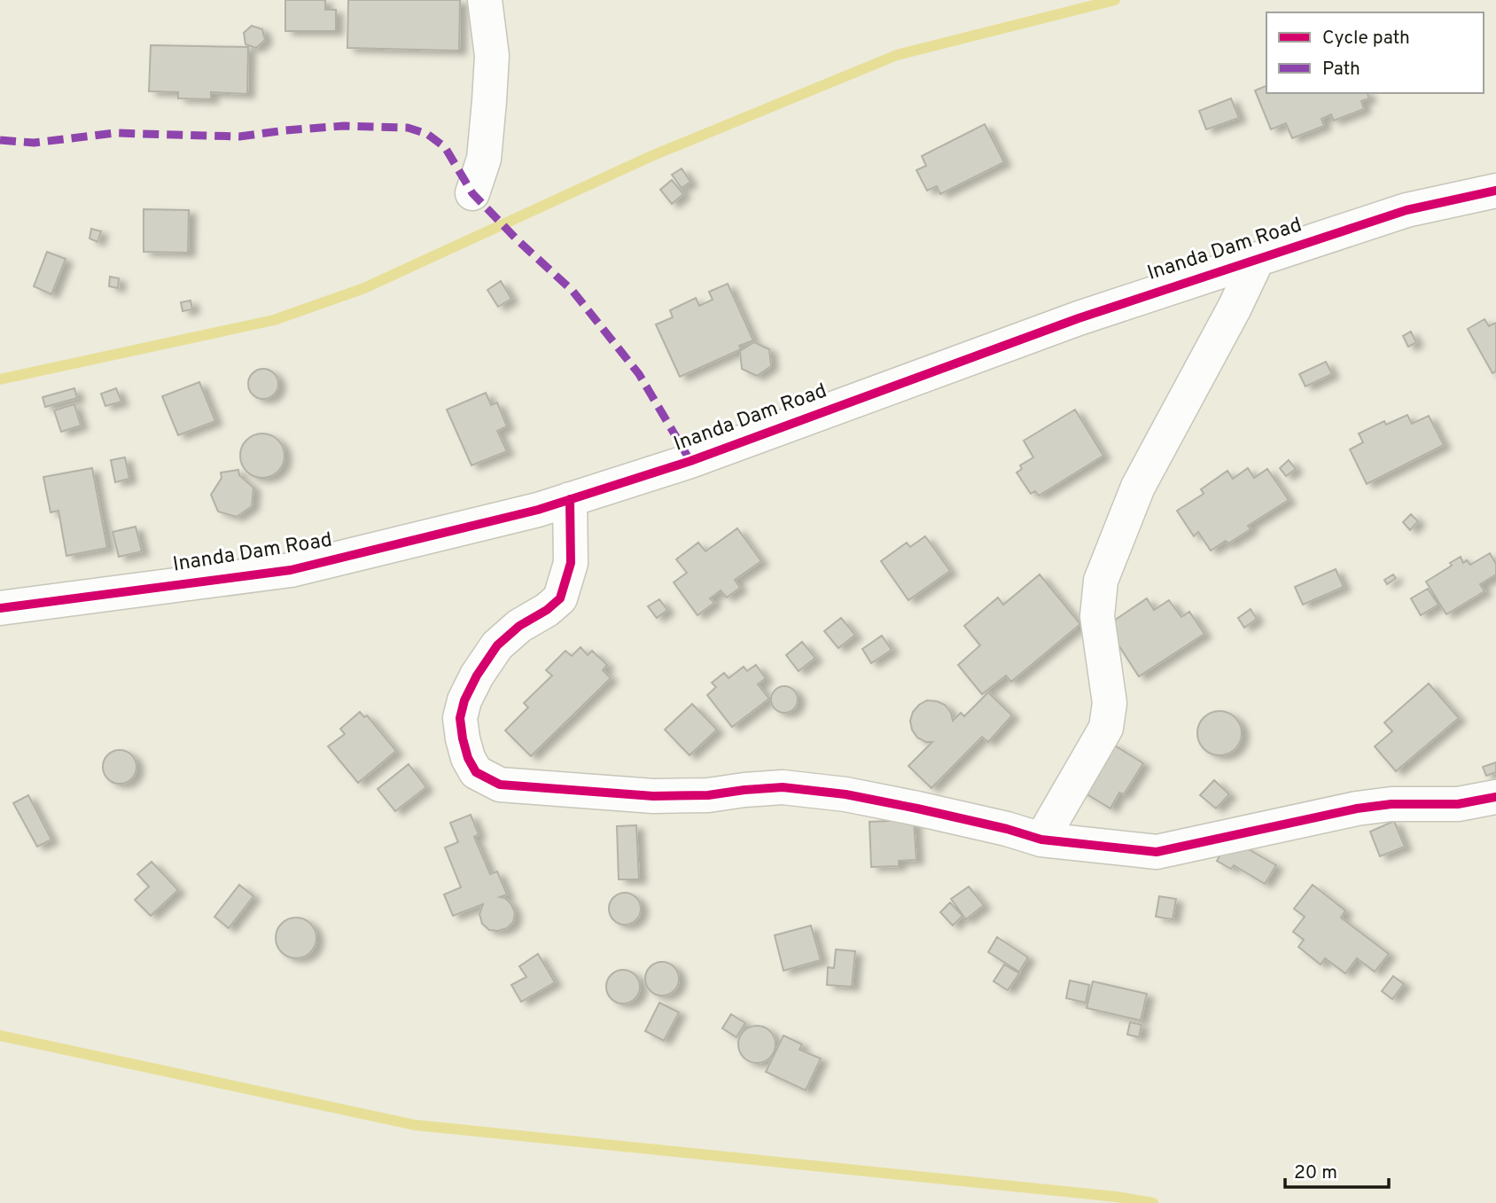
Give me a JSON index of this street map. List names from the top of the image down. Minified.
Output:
{"streets":{"street":["Inanda Dam Road"]},"legend":["Cycle path","Path"],"scale_bar":"20 m"}
